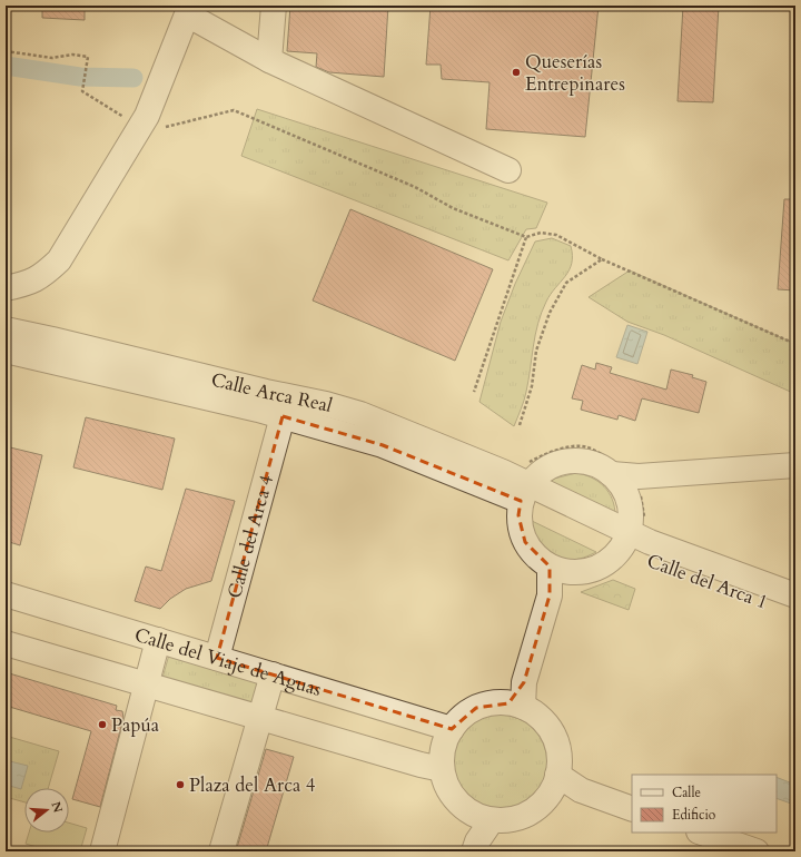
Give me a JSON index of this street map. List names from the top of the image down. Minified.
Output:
{"streets":{"street":["Calle Arca Real","Calle del Arca 4","Calle del Arca 1","Calle del Viaje de Aguas"]},"crossings":[["Calle Arca Real","Calle del Arca 4"],["Calle Arca Real","Calle del Arca 1"],["Calle del Arca 4","Calle del Viaje de Aguas"]],"places":["Queserías Entrepinares","Papúa","Plaza del Arca 4"],"legend":["Calle","Edificio"],"north":"right"}
